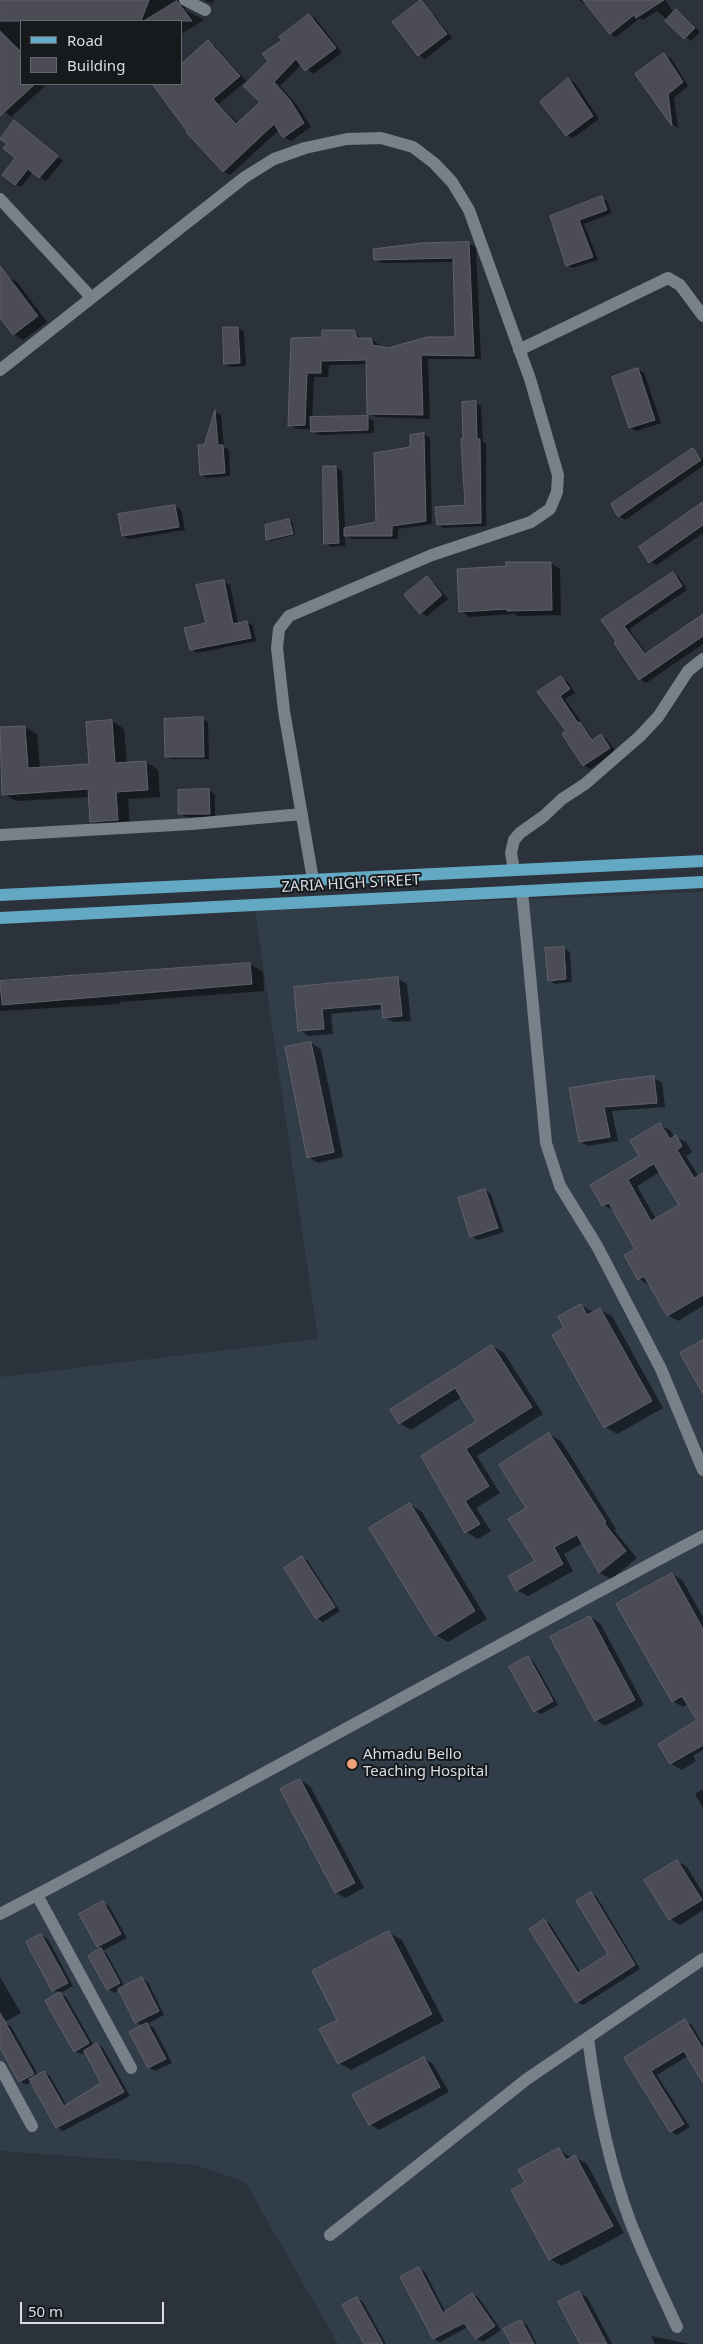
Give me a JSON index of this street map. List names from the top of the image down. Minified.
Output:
{"streets":{"main road":["ZARIA HIGH STREET"]},"places":["Ahmadu Bello Teaching Hospital"],"legend":["Road","Building"],"scale_bar":"50 m"}
